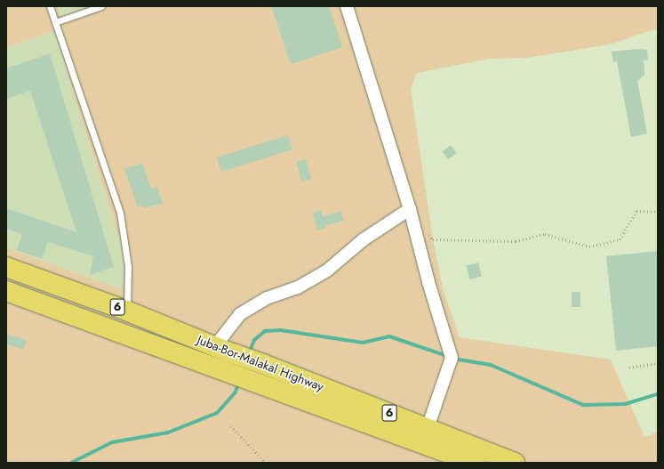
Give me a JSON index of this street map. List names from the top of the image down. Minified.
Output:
{"streets":{"highway":["6","Juba-Bor-Malakal Highway"]}}
